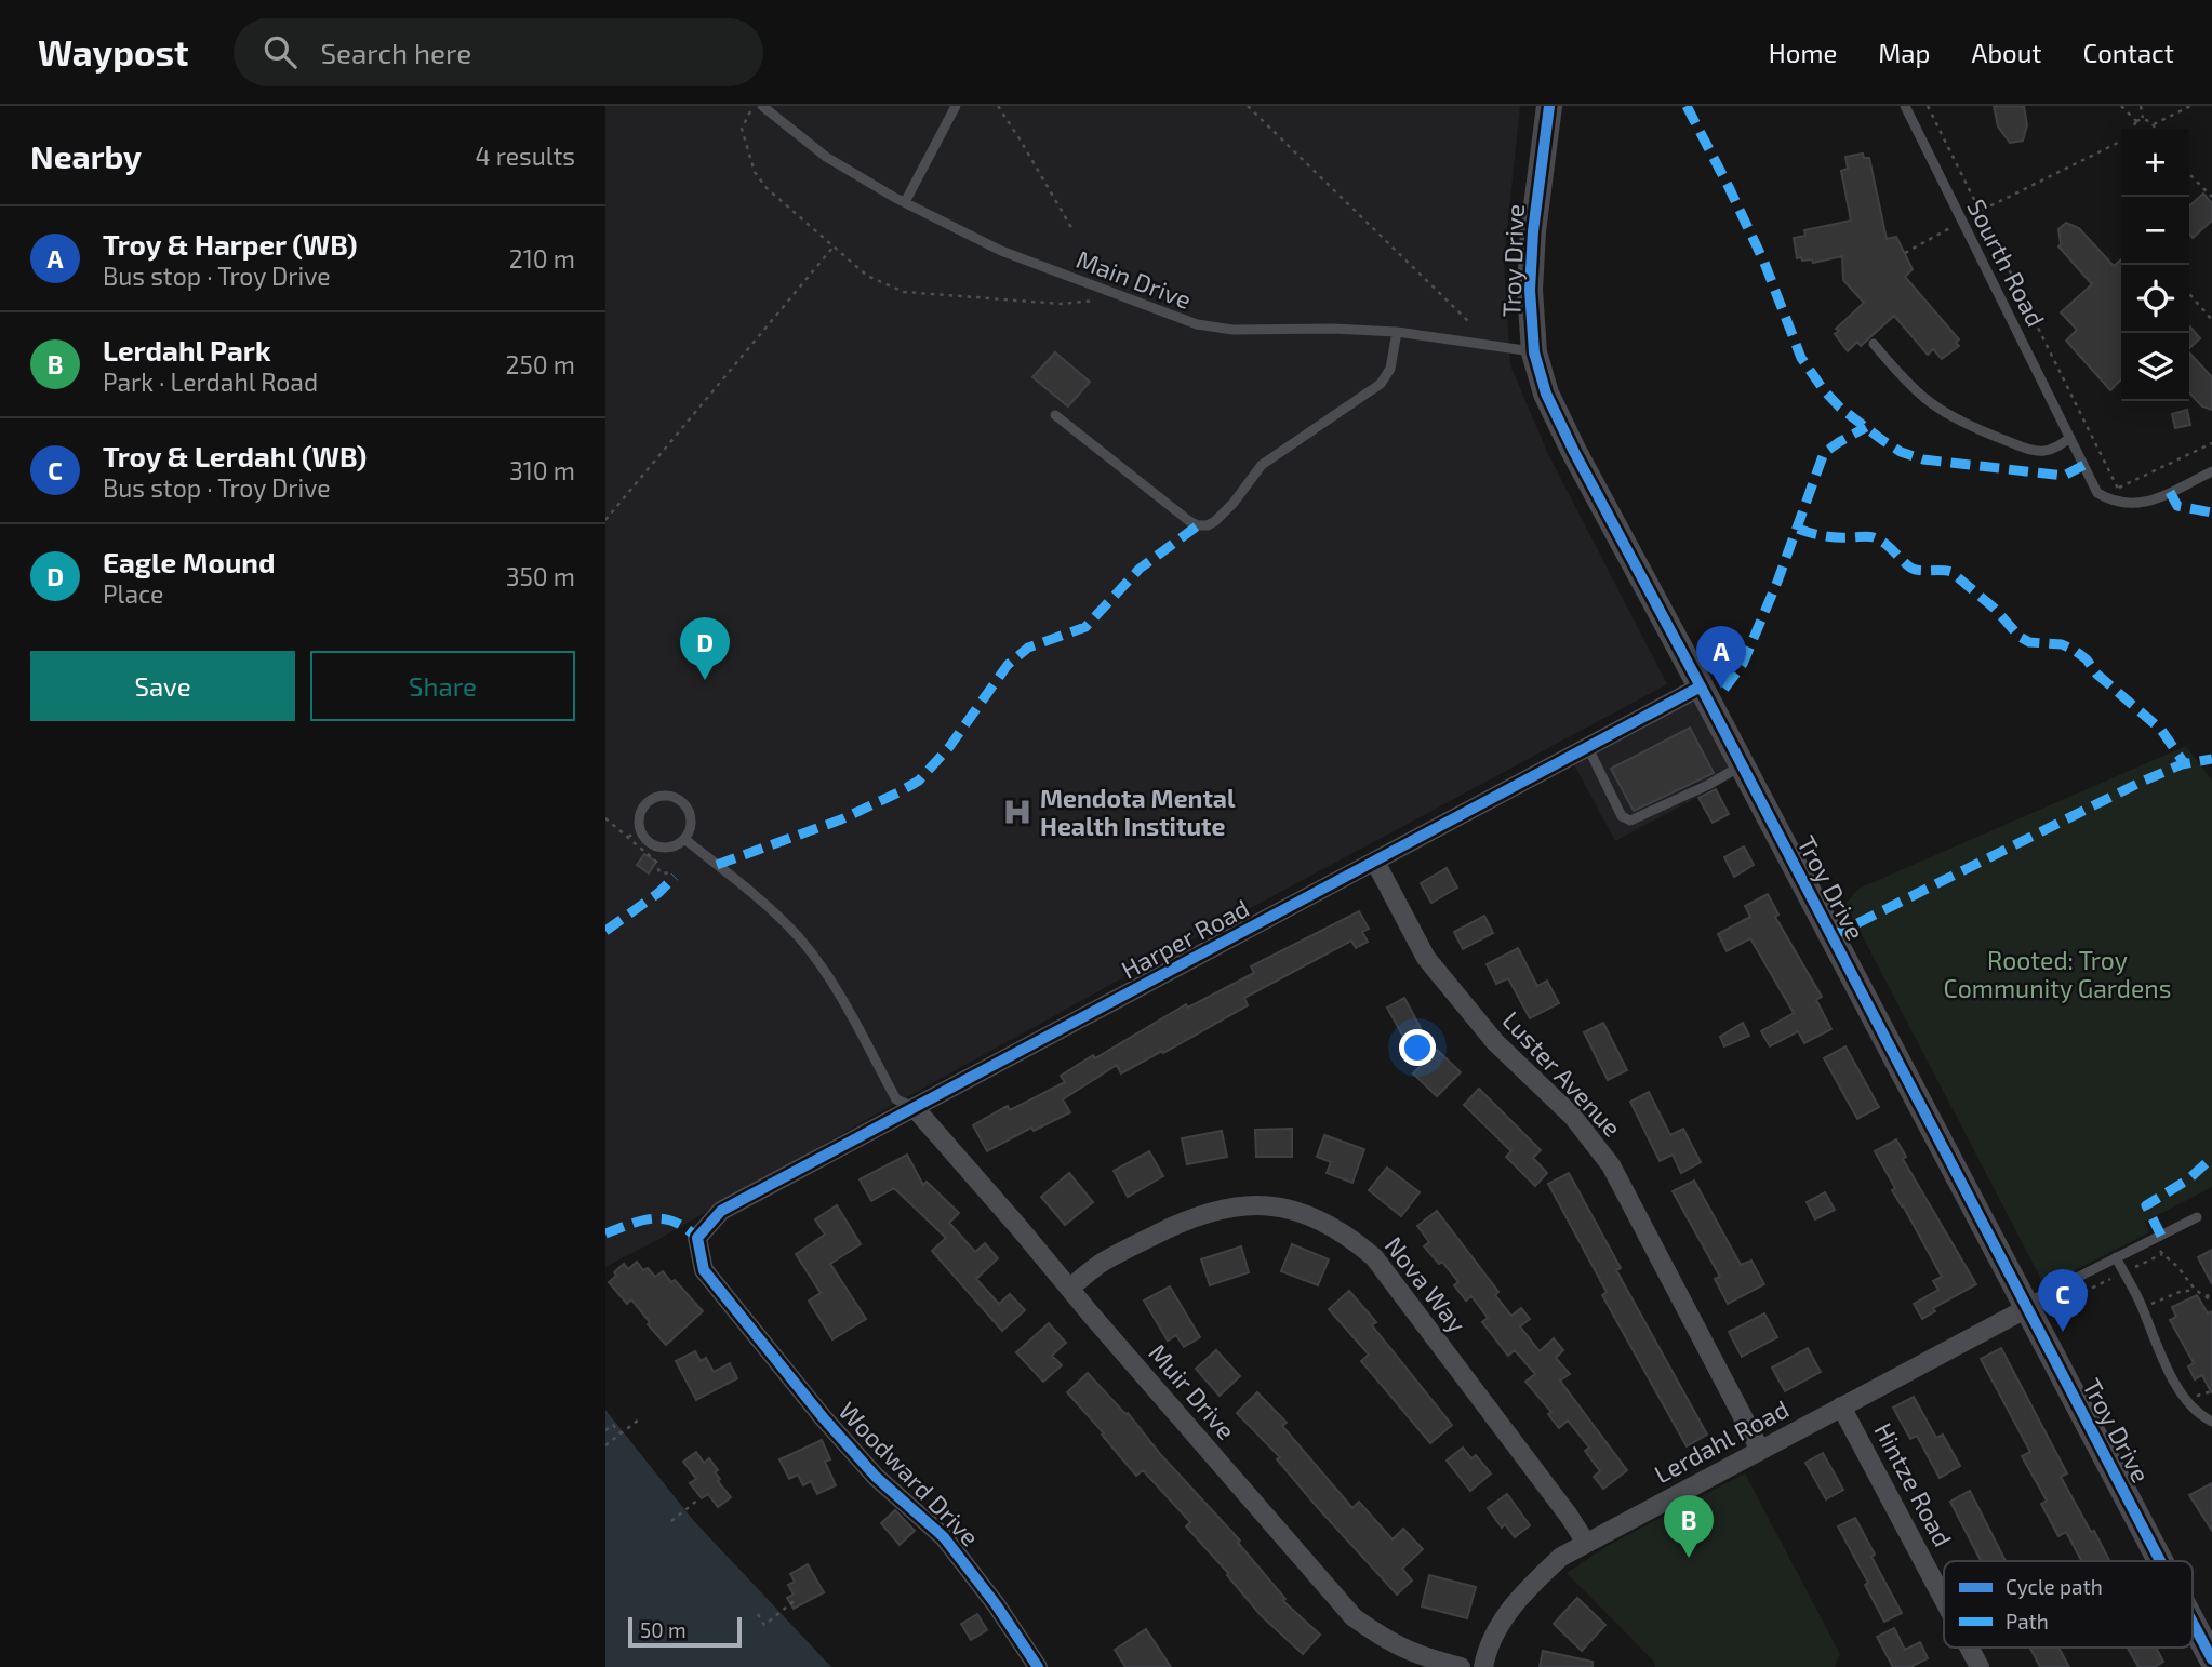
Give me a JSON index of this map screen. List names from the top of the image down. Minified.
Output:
{"streets":{"street":["Troy Drive","Harper Road","Luster Avenue","Nova Way","Muir Drive","Lerdahl Road","Woodward Drive","Hintze Road"],"lane":["Sourth Road","Main Drive"]},"crossings":[["Troy Drive","Main Drive"],["Troy Drive","Harper Road"],["Troy Drive","Lerdahl Road"],["Harper Road","Luster Avenue"],["Harper Road","Muir Drive"],["Harper Road","Woodward Drive"],["Luster Avenue","Lerdahl Road"],["Nova Way","Muir Drive"],["Nova Way","Lerdahl Road"],["Lerdahl Road","Hintze Road"]],"parks":["Rooted: Troy Community Gardens"],"places":{"hospital":["Mendota Mental Health Institute"]},"legend":["Cycle path","Path"],"scale_bar":"50 m","page":{"header":"Waypost","search":"Search here","nav":["Home","Map","About","Contact"],"heading":["Nearby","4 results"],"map_buttons":["+","−"],"list":[{"mark":"A","name":"Troy & Harper (WB)","note":"Bus stop · Troy Drive","value":"210 m"},{"mark":"B","name":"Lerdahl Park","note":"Park · Lerdahl Road","value":"250 m"},{"mark":"C","name":"Troy & Lerdahl (WB)","note":"Bus stop · Troy Drive","value":"310 m"},{"mark":"D","name":"Eagle Mound","note":"Place","value":"350 m"}],"pins":["D","A","C","B"],"buttons":["Save","Share"],"scale":"50 m"}}
